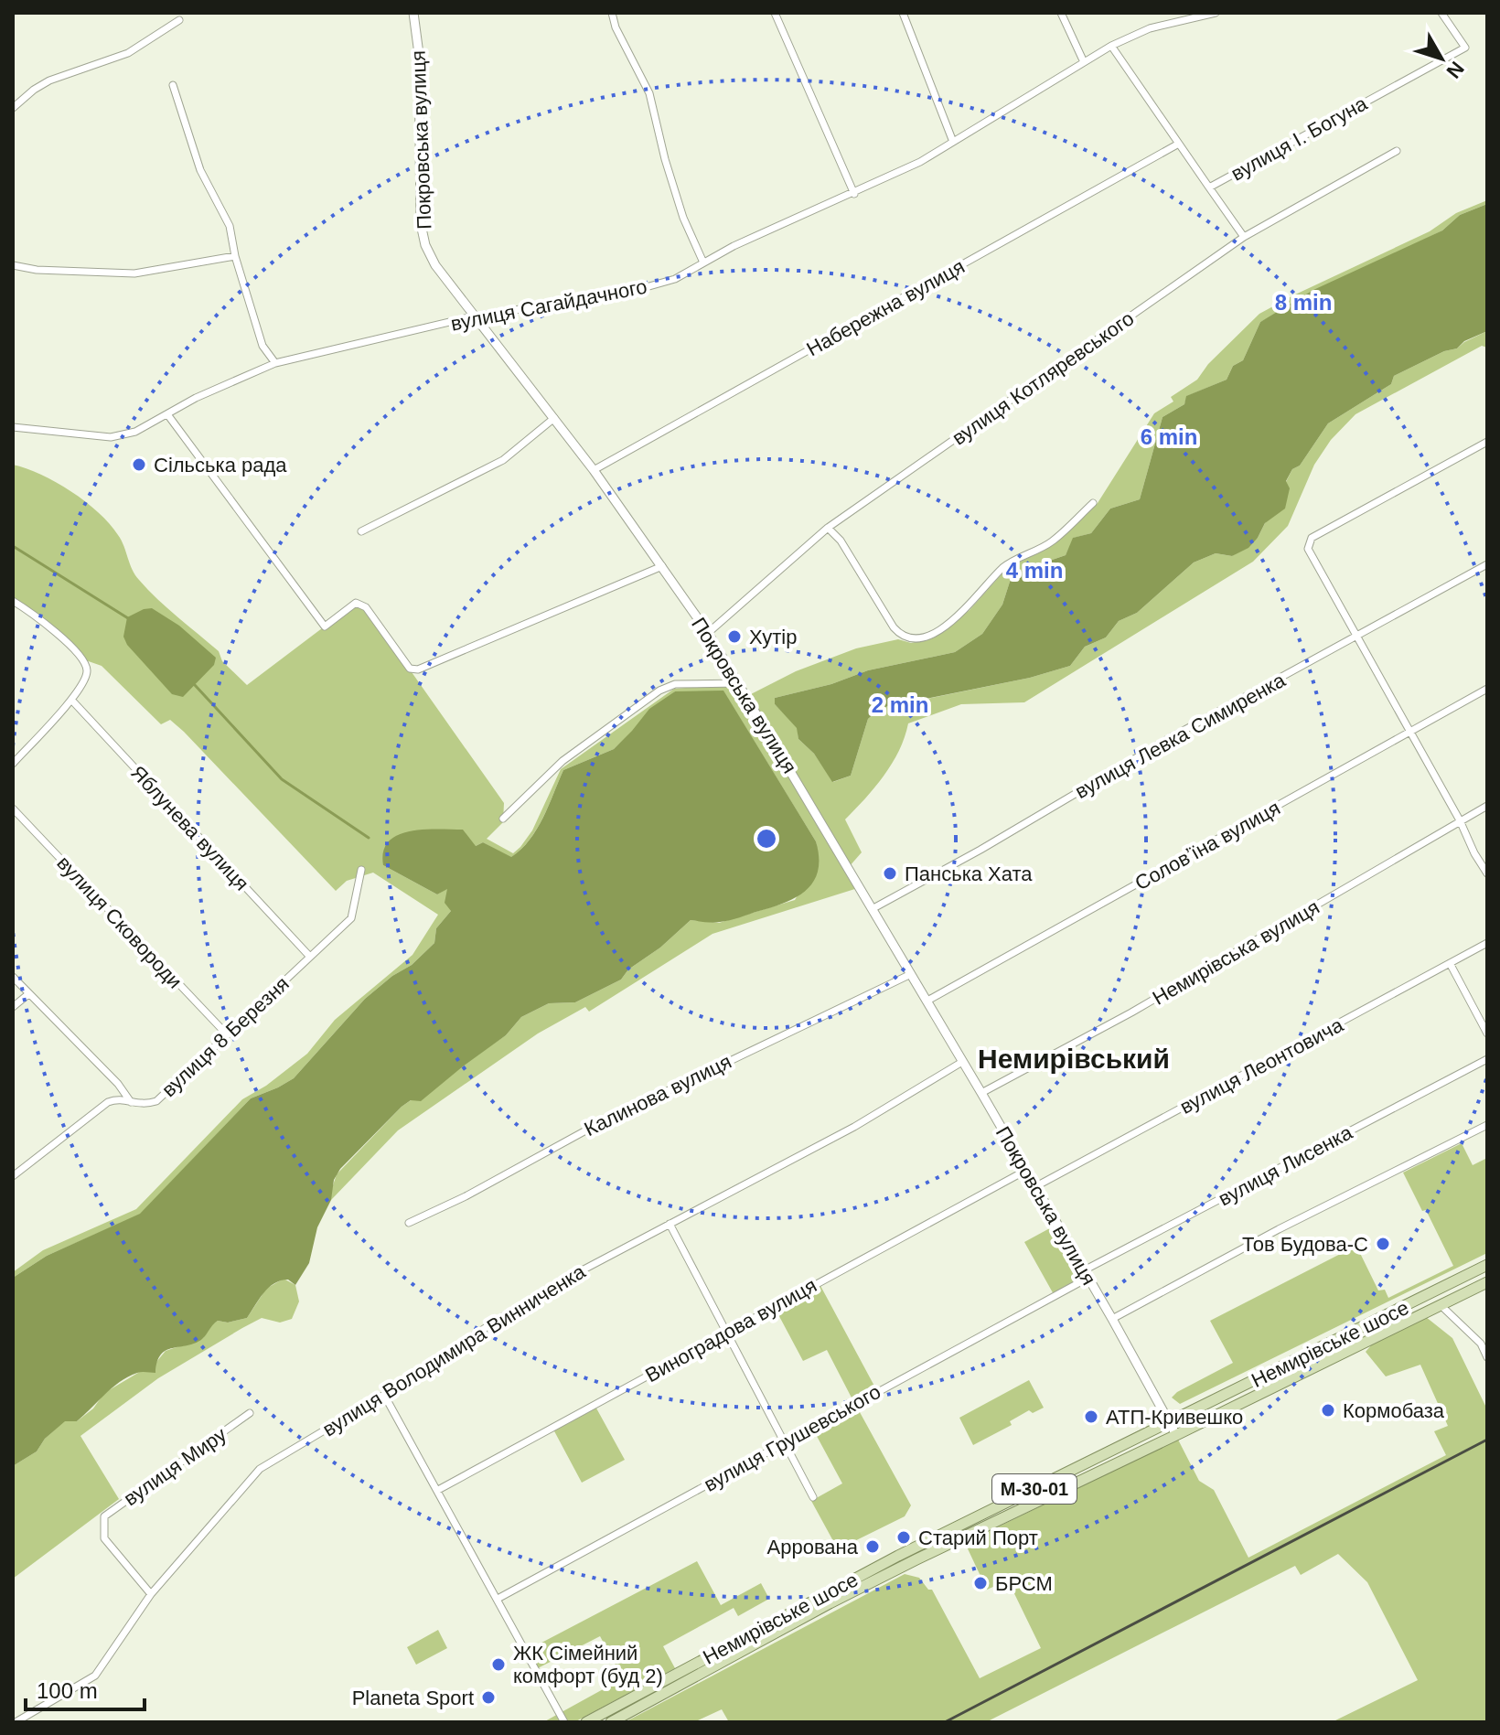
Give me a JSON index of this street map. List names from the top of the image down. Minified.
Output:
{"streets":{"main road":["Немирівське шосе","М-30-01"],"street":["вулиця І. Богуна","Покровська вулиця","вулиця Сагайдачного","Набережна вулиця","вулиця Котляревського","вулиця Левка Симиренка","Яблунева вулиця","Соловʼїна вулиця","вулиця Сковороди","Немирівська вулиця","вулиця 8 Березня","вулиця Леонтовича","Калинова вулиця","вулиця Лисенка","Виноградова вулиця","вулиця Володимира Винниченка","вулиця Грушевського","вулиця Миру"]},"crossings":[["вулиця І. Богуна","вулиця Сагайдачного"],["вулиця І. Богуна","Набережна вулиця"],["Покровська вулиця","вулиця Сагайдачного"],["Покровська вулиця","Набережна вулиця"],["Покровська вулиця","вулиця Котляревського"],["Покровська вулиця","вулиця Левка Симиренка"],["Покровська вулиця","Соловʼїна вулиця"],["Покровська вулиця","Немирівська вулиця"],["Покровська вулиця","вулиця Леонтовича"],["Покровська вулиця","Калинова вулиця"],["Покровська вулиця","вулиця Лисенка"],["Покровська вулиця","Виноградова вулиця"],["Покровська вулиця","Немирівське шосе"],["Покровська вулиця","вулиця Володимира Винниченка"],["Покровська вулиця","вулиця Грушевського"],["Яблунева вулиця","вулиця 8 Березня"],["вулиця Сковороди","вулиця 8 Березня"],["вулиця Лисенка","вулиця Грушевського"],["вулиця Володимира Винниченка","вулиця Миру"]],"districts":["Немирівський"],"places":["Сільська рада","Хутір","Панська Хата","Тов Будова-С","Кормобаза","АТП-Кривешко","Старий Порт","Аррована","БРСМ","ЖК Сімейний комфорт (буд 2)","Planeta Sport"],"scale_bar":"100 m","north":"bottom right","rings":["8 min","6 min","4 min","2 min"]}
